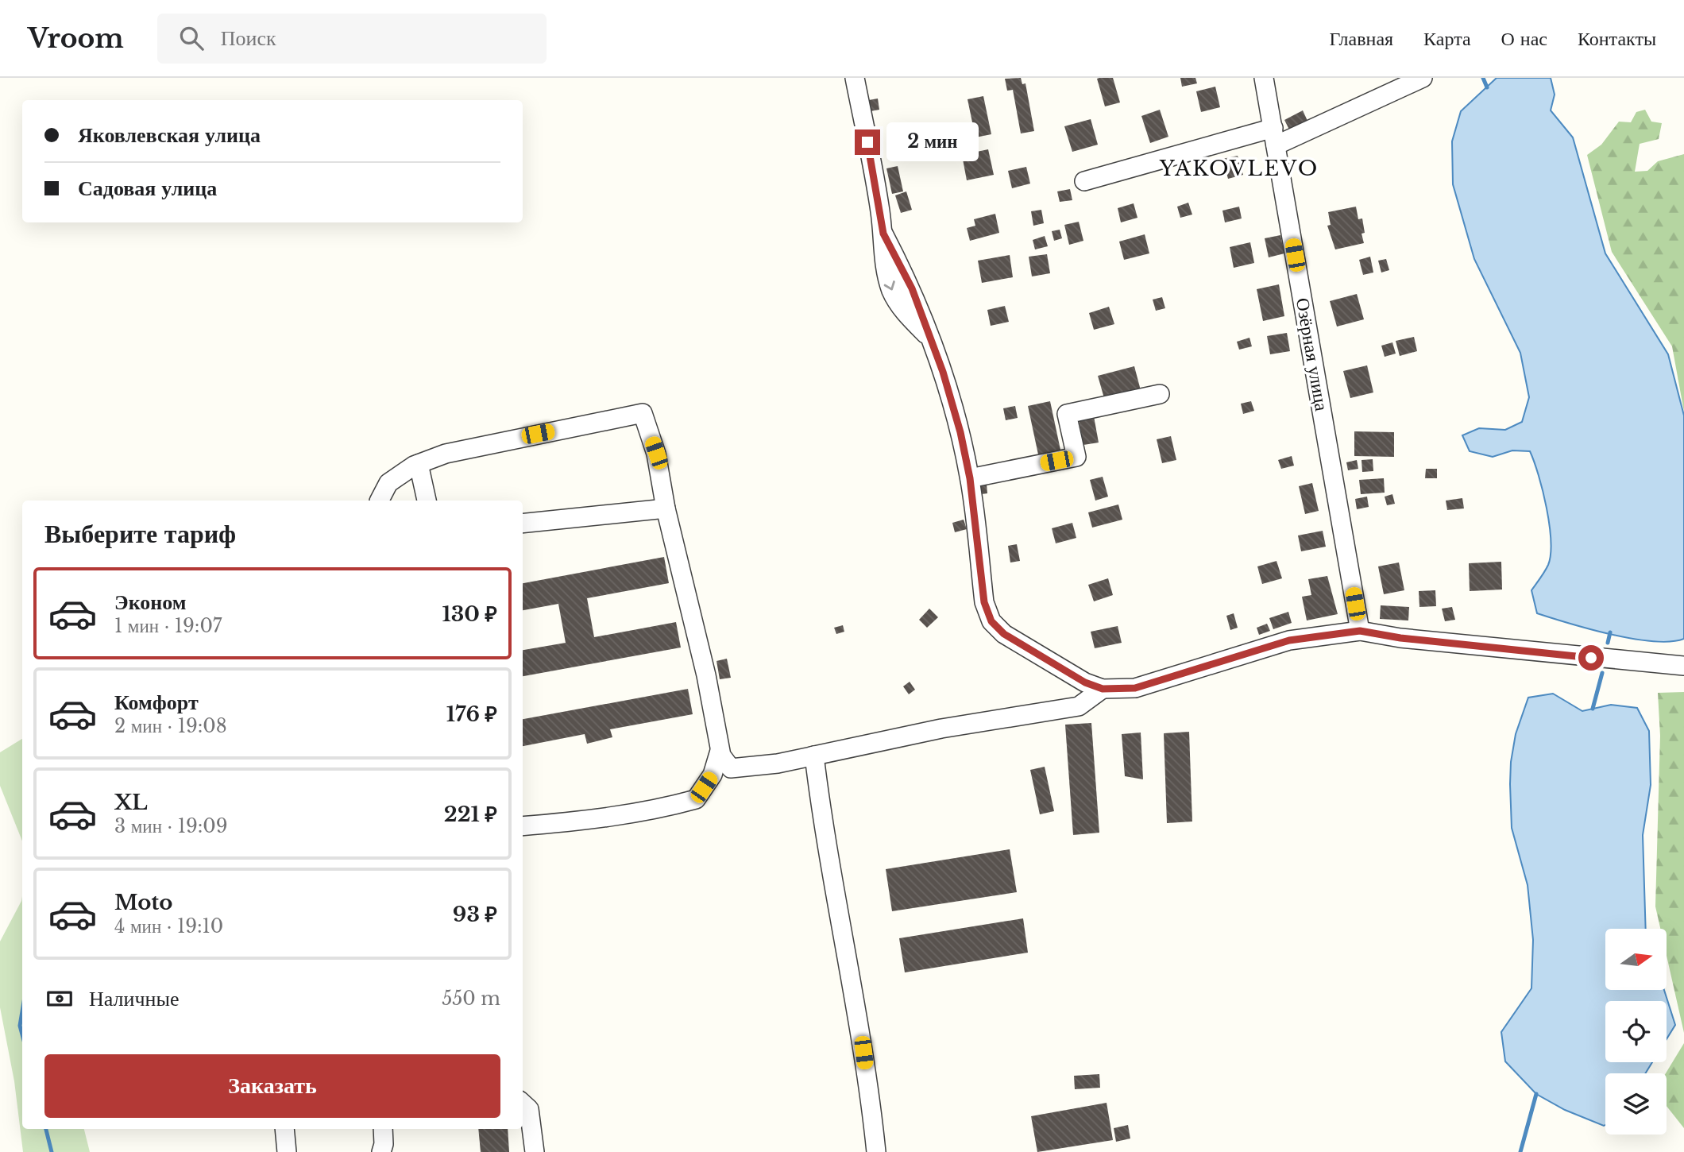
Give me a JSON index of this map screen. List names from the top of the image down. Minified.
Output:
{"streets":{"street":["Озёрная улица"]},"districts":["YAKOVLEVO"],"north":"right","page":{"header":"Vroom","search":"Поиск","nav":["Главная","Карта","О нас","Контакты"],"banner":["Яковлевская улица","Садовая улица"],"bubble":"2 мин","heading":"Выберите тариф","list":[{"name":"Эконом","note":"1 мин · 19:07","value":"130 ₽"},{"name":"Комфорт","note":"2 мин · 19:08","value":"176 ₽"},{"name":"XL","note":"3 мин · 19:09","value":"221 ₽"},{"name":"Moto","note":"4 мин · 19:10","value":"93 ₽"}],"pay":["Наличные","550 m"],"buttons":"Заказать"}}
